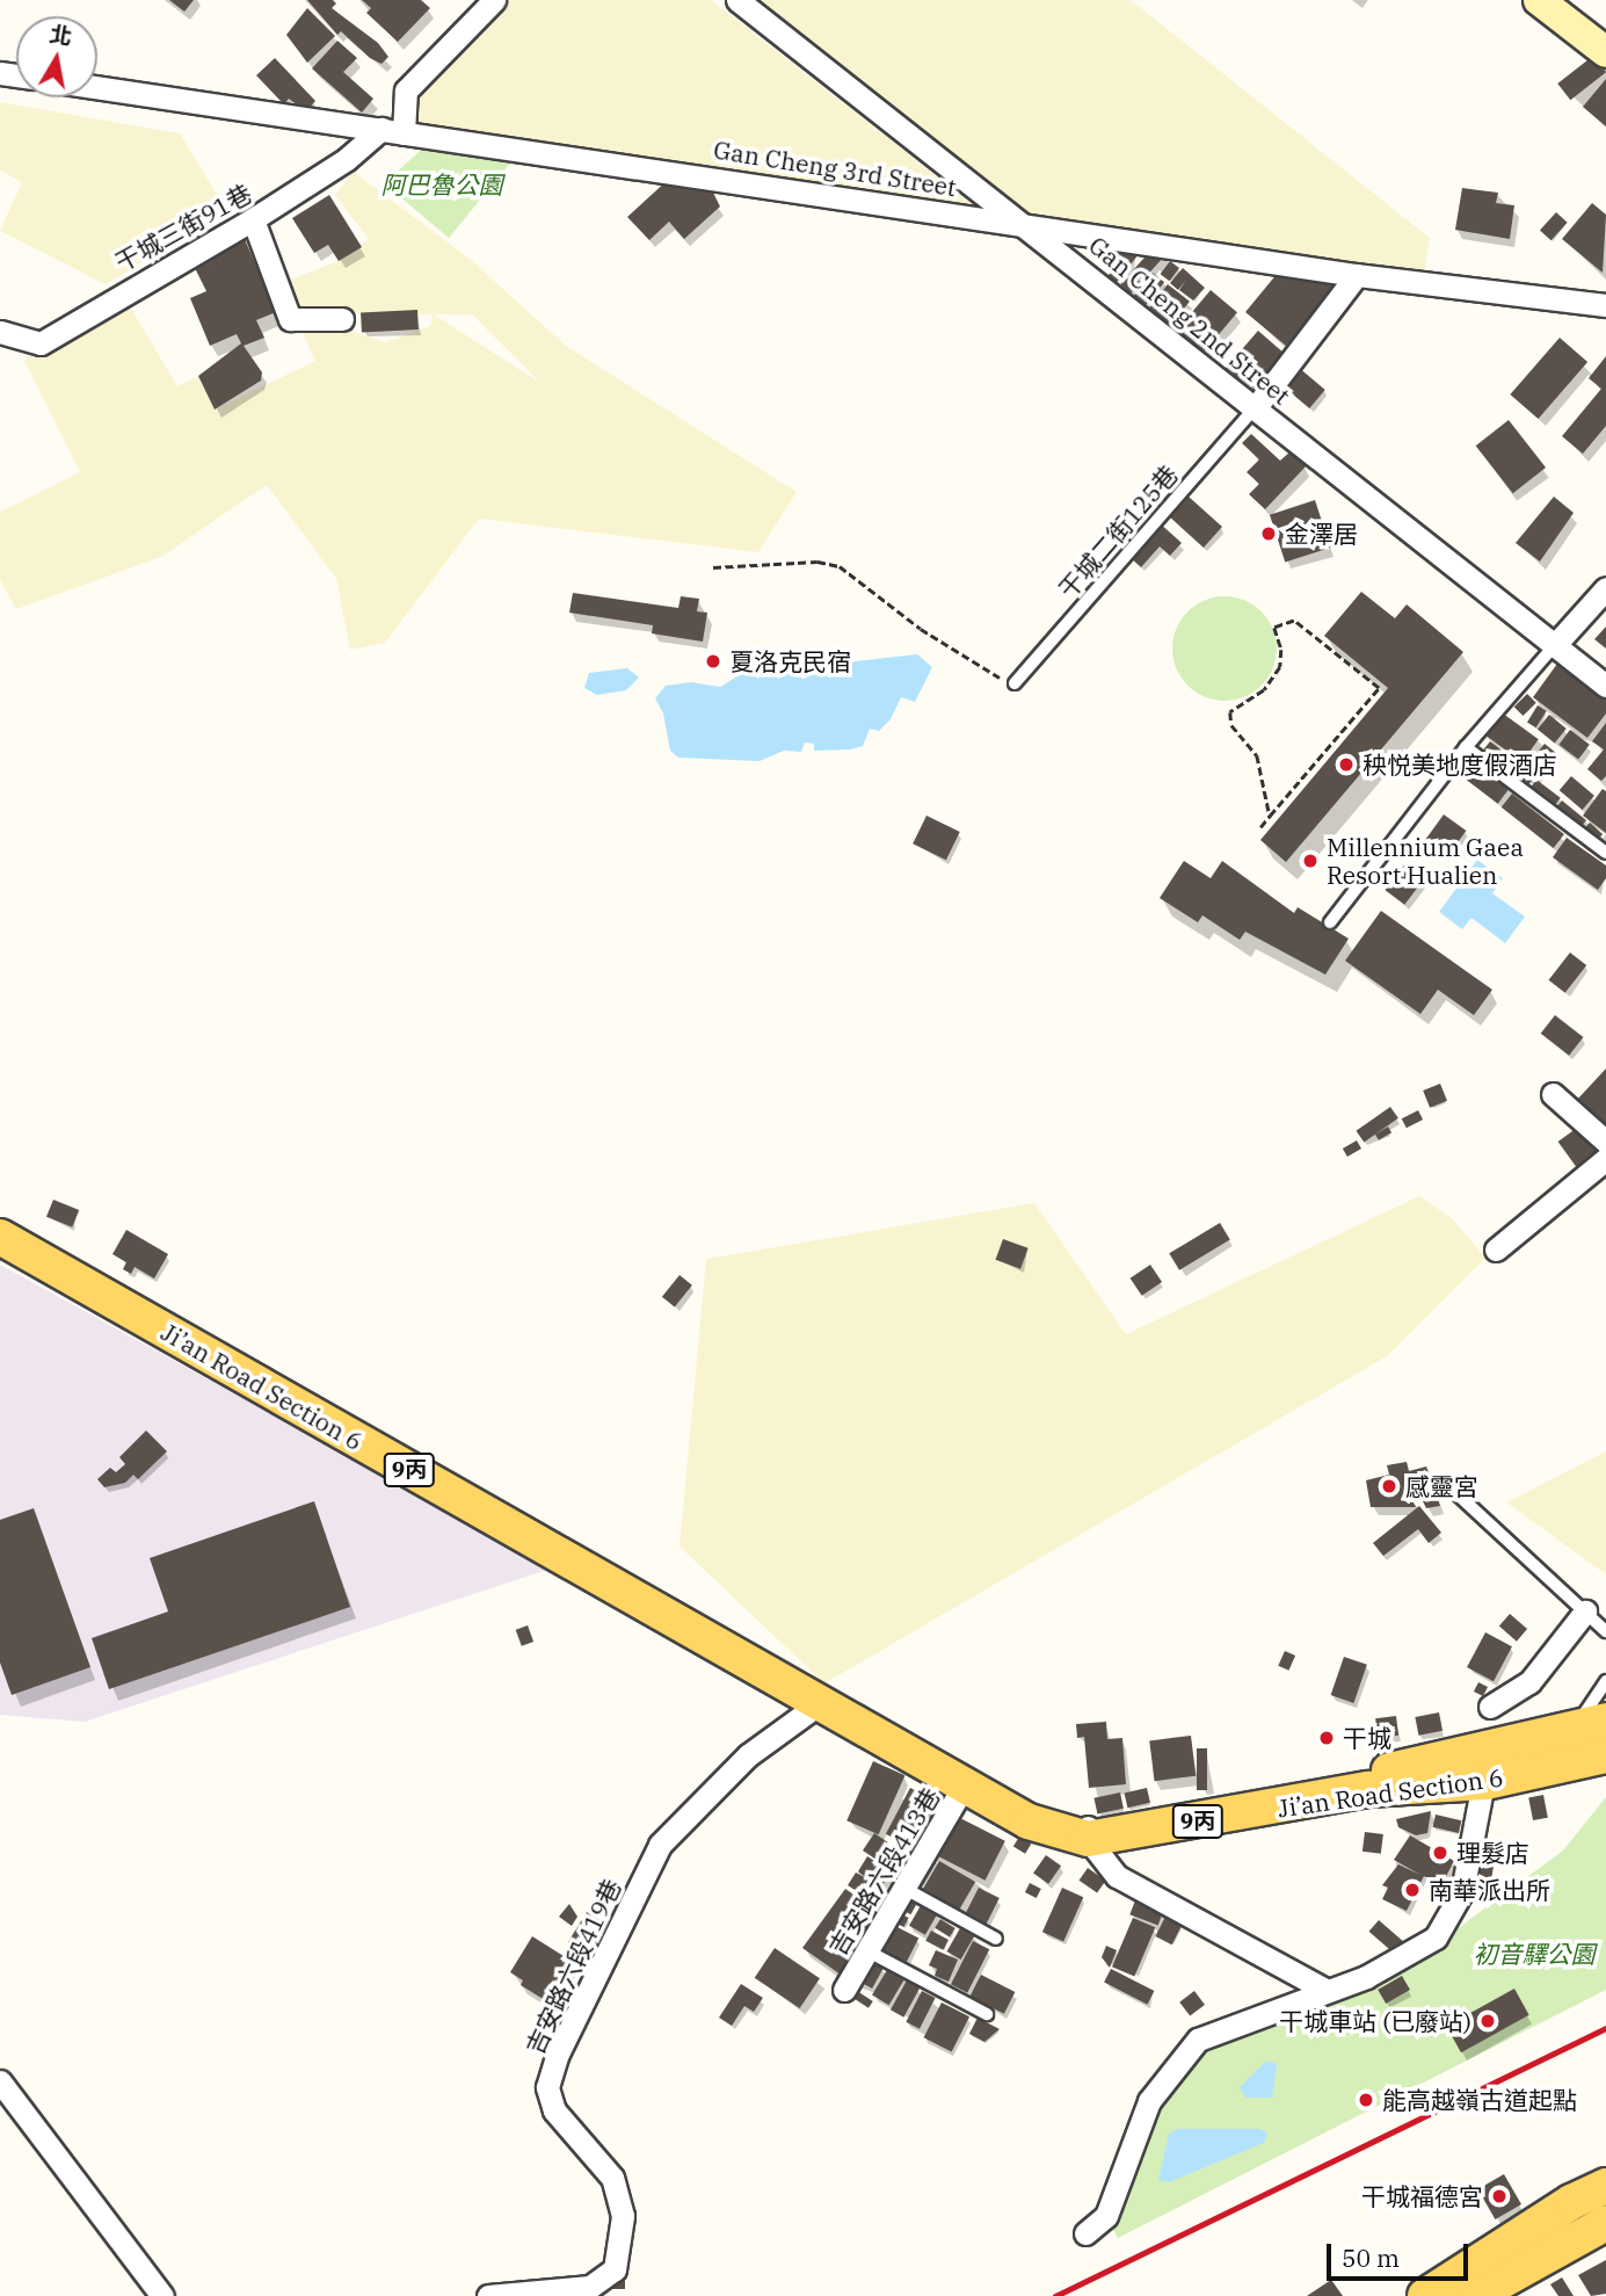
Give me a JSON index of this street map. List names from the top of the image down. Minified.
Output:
{"streets":{"main road":["Ji’an Road Section 6","9丙"],"street":["Gan Cheng 3rd Street","干城三街91巷","Gan Cheng 2nd Street","吉安路六段413巷","吉安路六段419巷"],"lane":["干城二街125巷"]},"crossings":[["Gan Cheng 3rd Street","干城三街91巷"],["Gan Cheng 3rd Street","Gan Cheng 2nd Street"],["Gan Cheng 2nd Street","干城二街125巷"],["Ji’an Road Section 6","吉安路六段413巷"],["Ji’an Road Section 6","吉安路六段419巷"]],"parks":["阿巴魯公園","初音驛公園"],"places":["金澤居","夏洛克民宿","秧悦美地度假酒店","Millennium Gaea Resort Hualien","感靈宮","干城","理髮店","南華派出所","干城車站 (已廢站)","能高越嶺古道起點","干城福德宮"],"scale_bar":"50 m","north":"top"}
